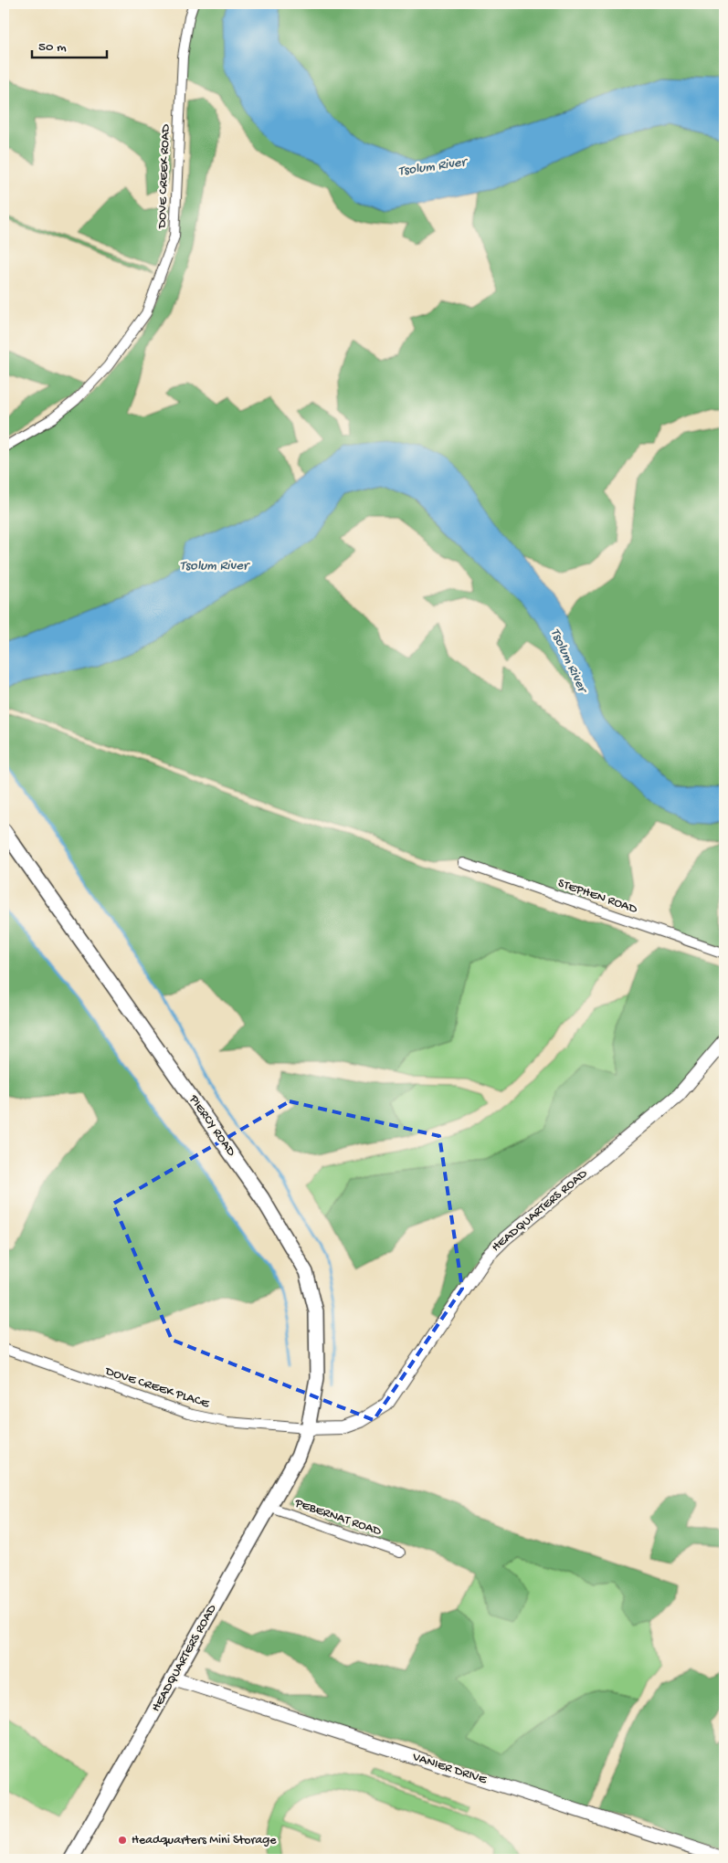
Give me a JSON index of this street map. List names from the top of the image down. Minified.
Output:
{"streets":{"main road":["PIERCY ROAD","HEADQUARTERS ROAD"],"street":["DOVE CREEK ROAD","STEPHEN ROAD","DOVE CREEK PLACE","PEBERNAT ROAD","VANIER DRIVE"]},"crossings":[["PIERCY ROAD","HEADQUARTERS ROAD"],["PIERCY ROAD","DOVE CREEK PLACE"],["HEADQUARTERS ROAD","DOVE CREEK PLACE"],["HEADQUARTERS ROAD","PEBERNAT ROAD"],["HEADQUARTERS ROAD","VANIER DRIVE"]],"water":["Tsolum River"],"places":["Headquarters Mini Storage"],"scale_bar":"50 m"}
